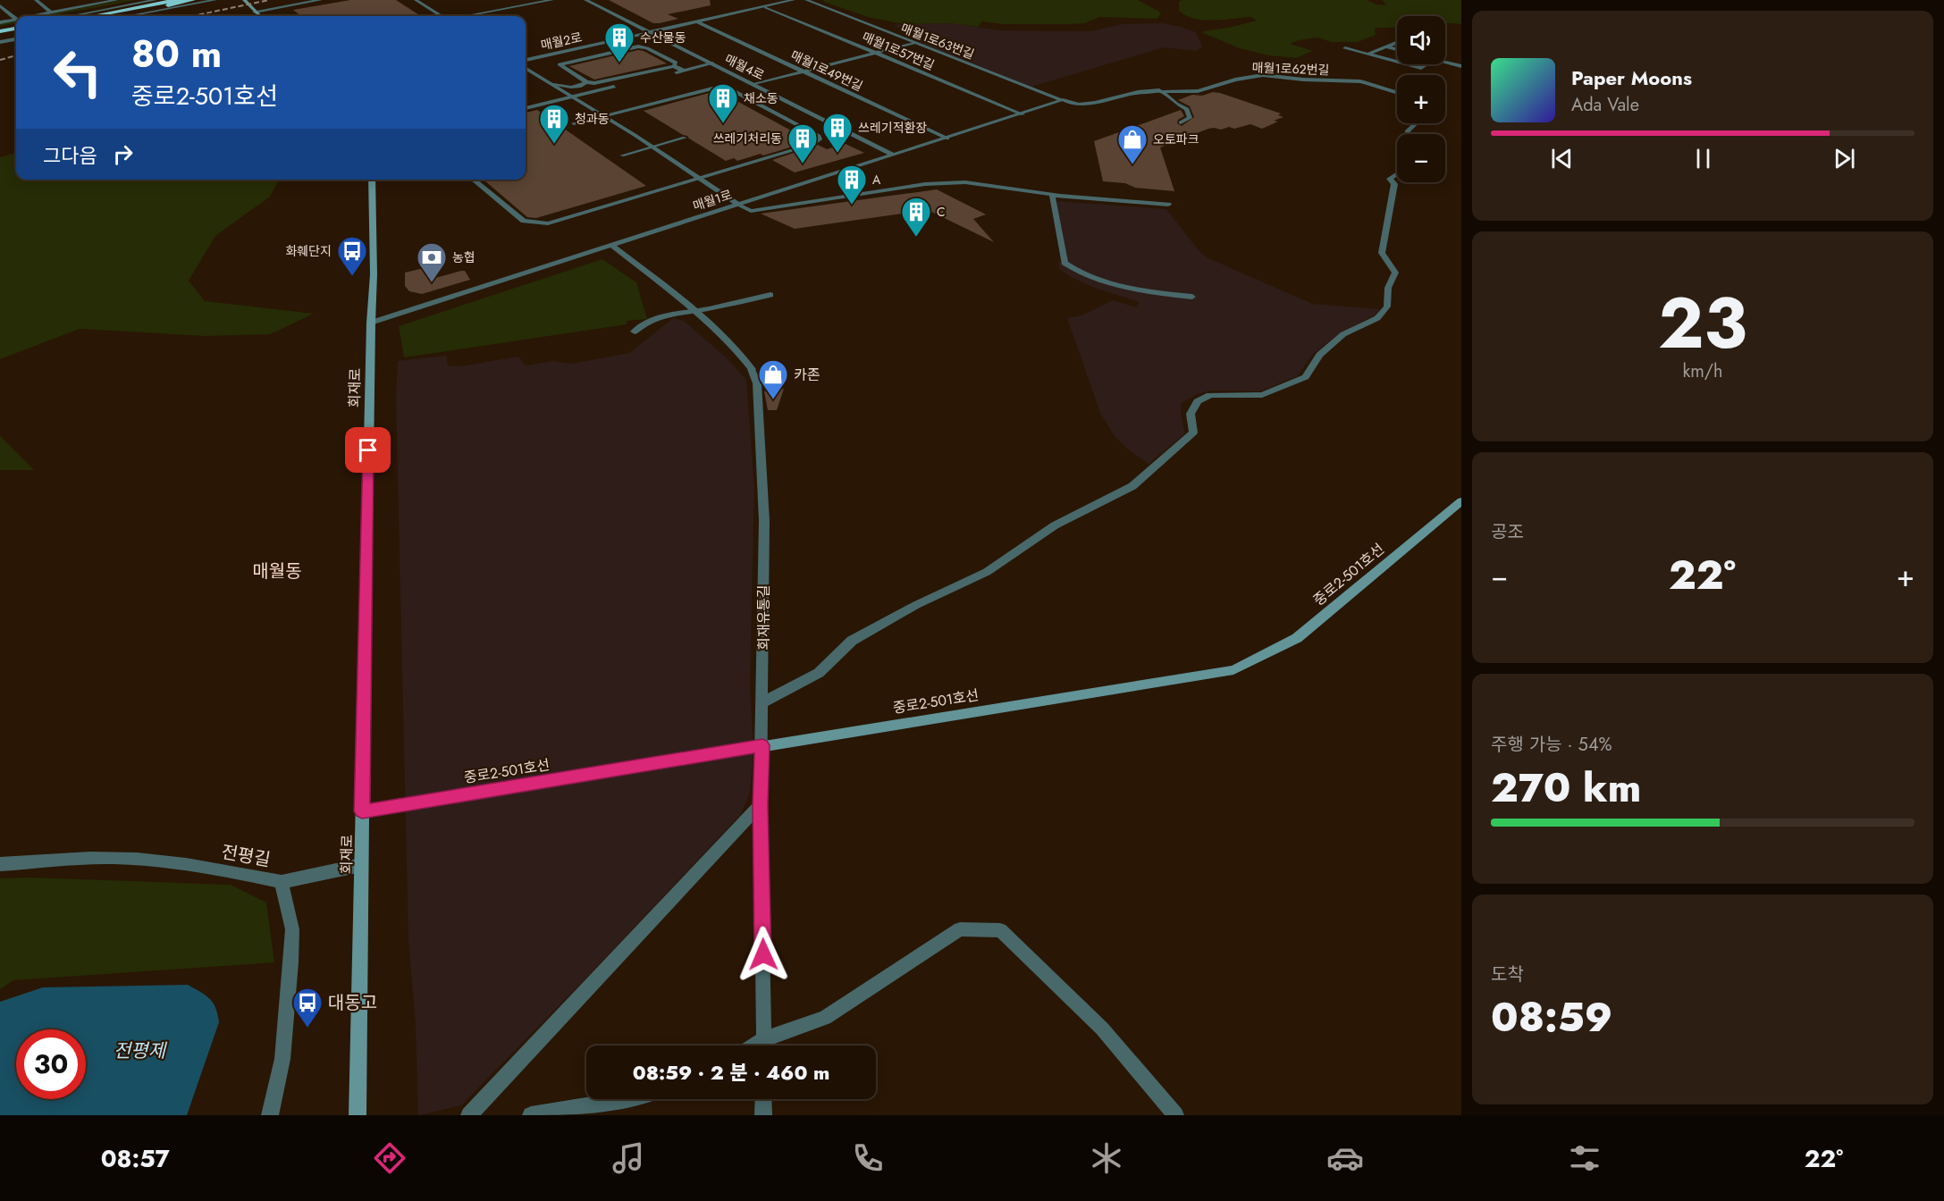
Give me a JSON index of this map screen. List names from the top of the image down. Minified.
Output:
{"streets":{"main road":["회재로","중로2-501호선"],"street":["매월2로","매월1로63번길","매월1로57번길","매월4로","매월1로62번길","매월1로49번길","매월1로","회재유통길","전평길"]},"crossings":[["매월2로","매월1로57번길"],["매월2로","매월4로"],["매월2로","매월1로49번길"],["매월1로63번길","매월1로62번길"],["매월1로63번길","매월1로"],["매월1로57번길","매월1로"],["매월4로","매월1로"],["매월1로62번길","매월1로"],["매월1로49번길","매월1로"],["매월1로","회재로"],["매월1로","회재유통길"],["회재로","중로2-501호선"],["중로2-501호선","회재유통길"]],"districts":["매월동"],"water":["전평제"],"places":{"building":["수산물동","채소동","청과동","쓰레기적환장","쓰레기처리동","A","C"],"shop":["오토파크","카존"],"bus stop":["화훼단지","대동고"],"bank":["농협"]},"page":{"map_buttons":["+","−"],"turn":["80 m","중로2-501호선"],"song":["Paper Moons","Ada Vale"],"then":"그다음","tile":[["23","km/h"],"공조",["주행 가능 · 54%","270 km"],["도착","08:59"]],"heat":["−","22°","+"],"limit":"30","trip":"08:59 · 2 분 · 460 m","tabs":["08:57","22°"]}}
